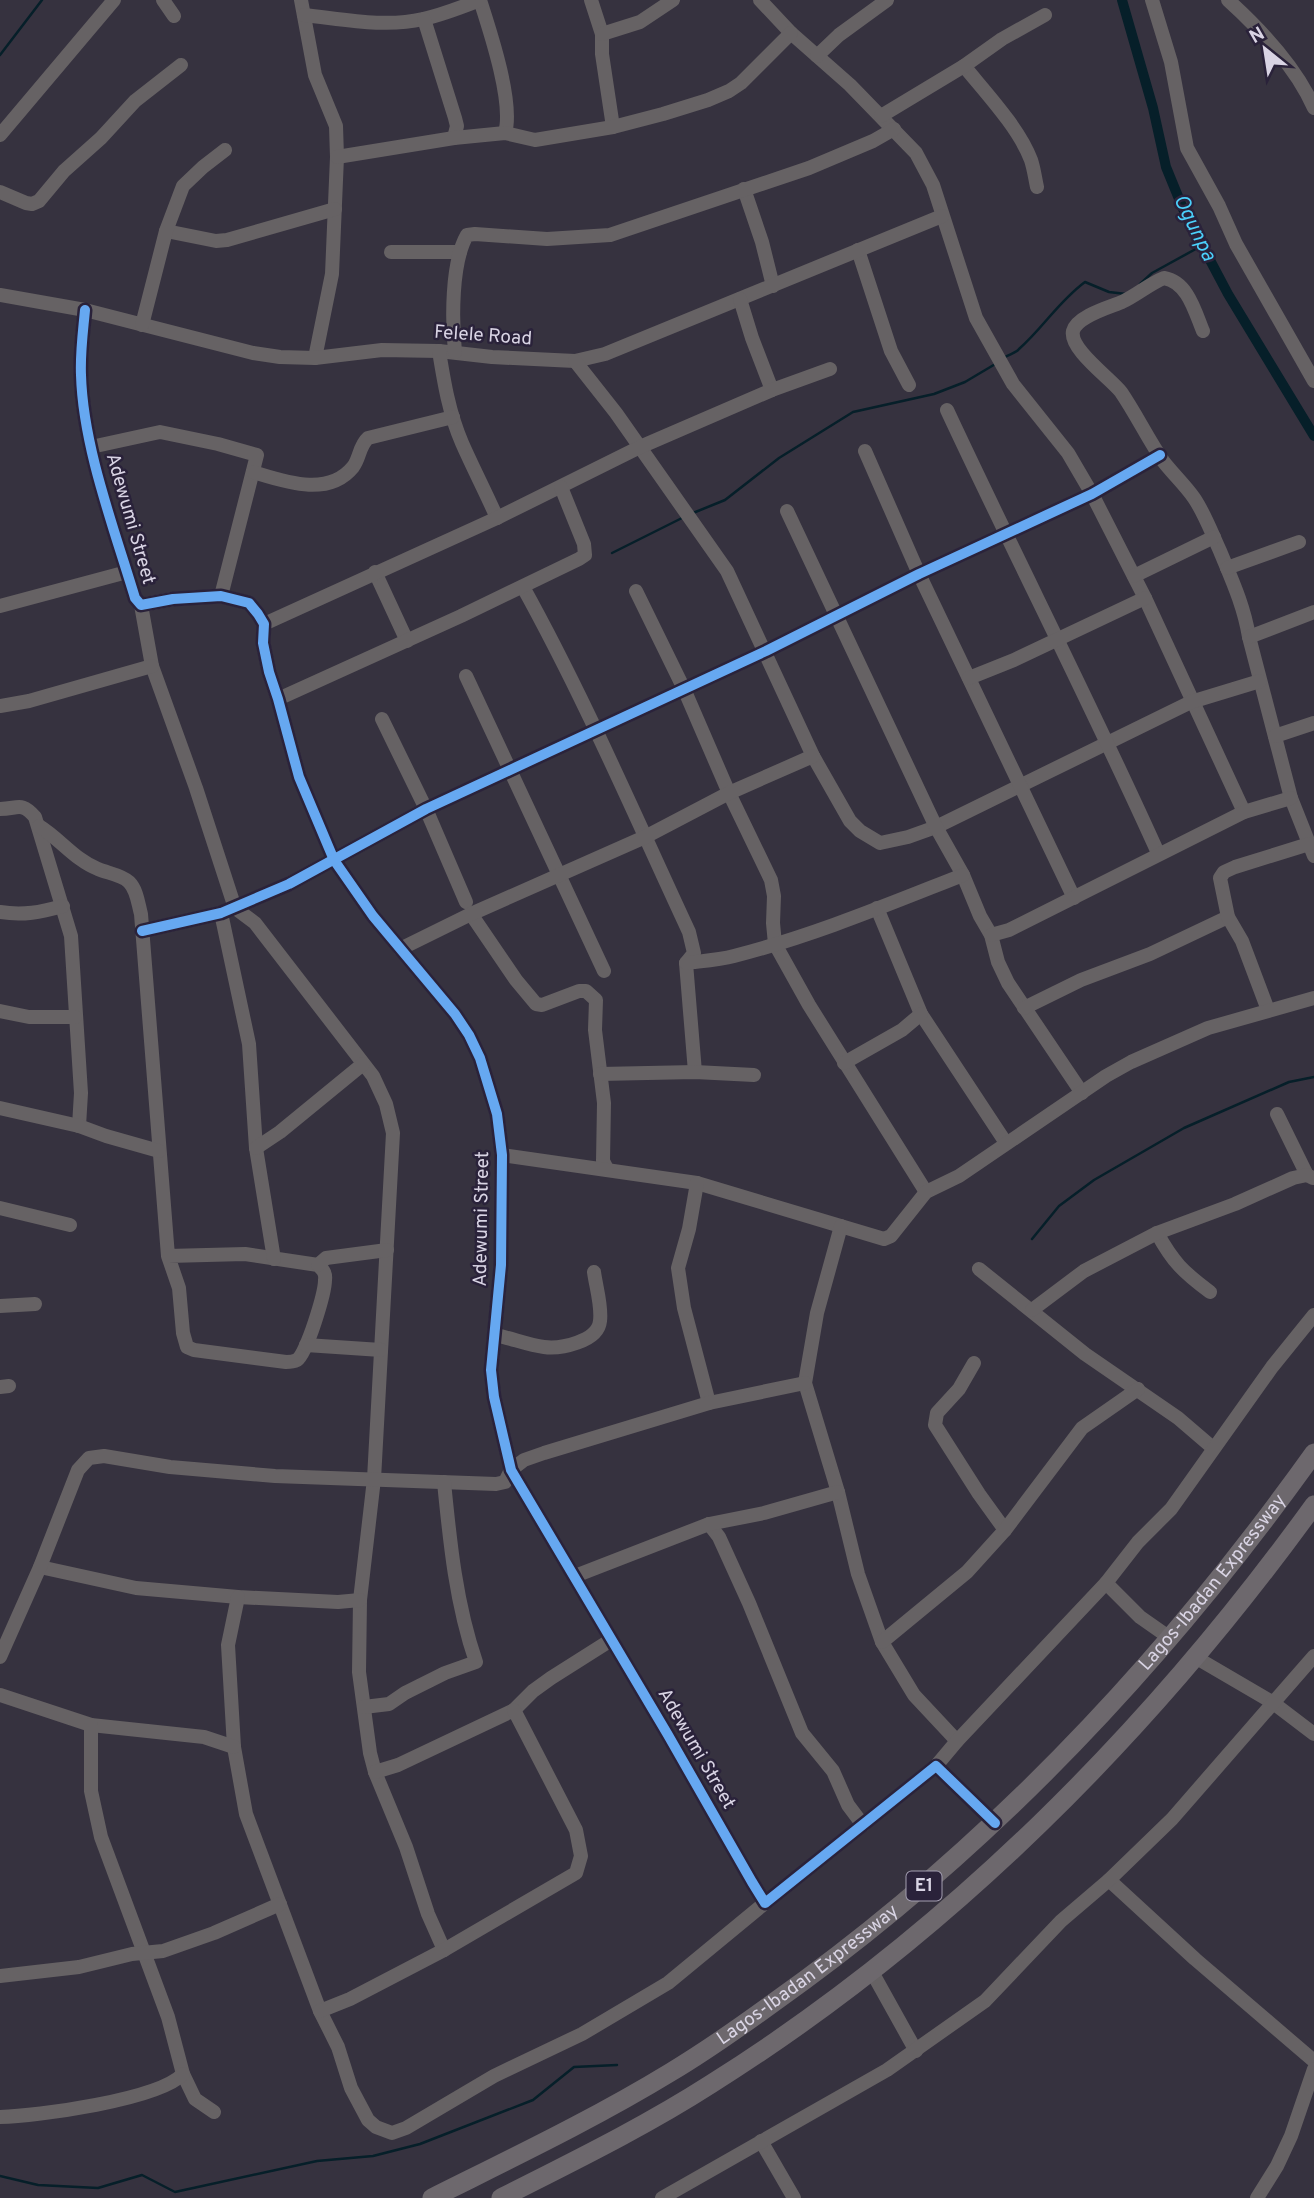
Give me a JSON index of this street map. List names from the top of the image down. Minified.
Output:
{"streets":{"highway":["Lagos-Ibadan Expressway","E1"],"street":["Felele Road","Adewumi Street"]},"crossings":[["Felele Road","Adewumi Street"]],"water":["Ogunpa"],"north":"top left"}
